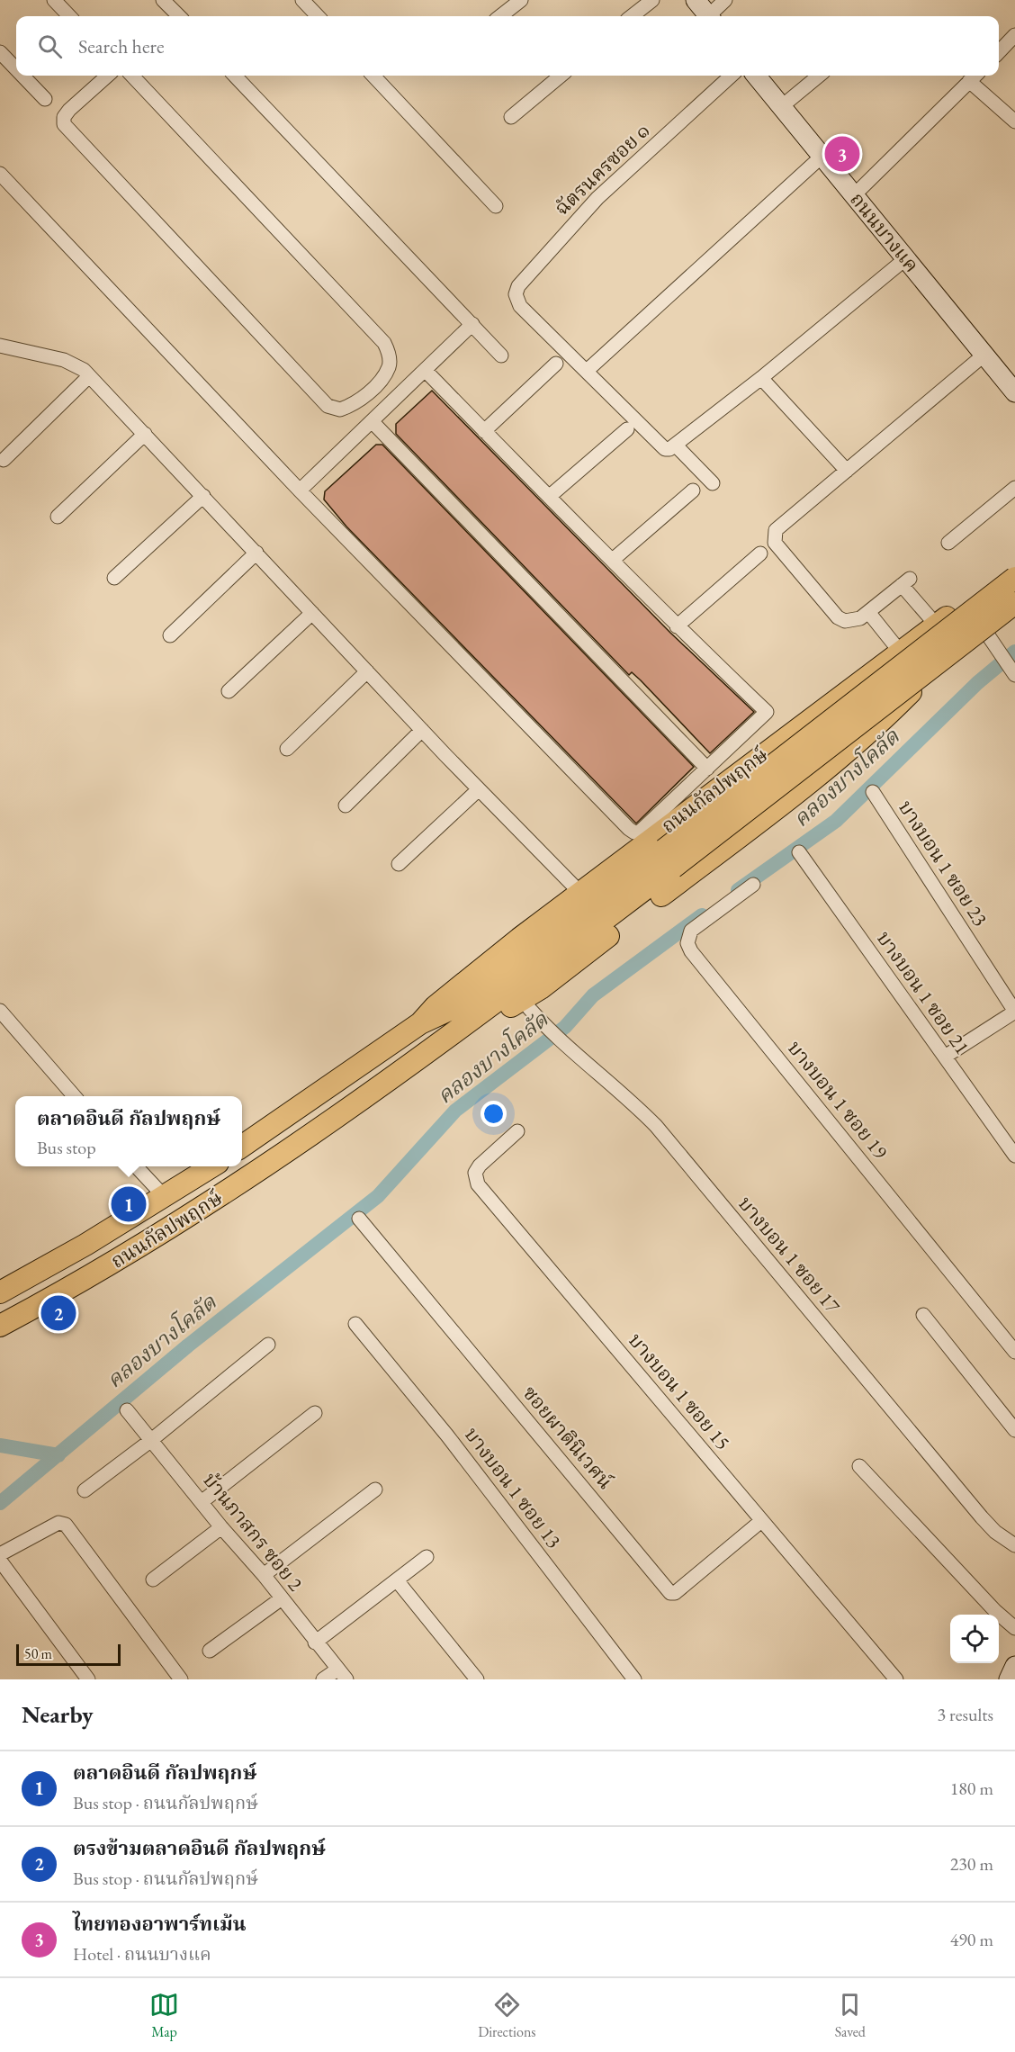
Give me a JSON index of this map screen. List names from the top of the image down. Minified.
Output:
{"streets":{"main road":["ถนนบางแค","ถนนกัลปพฤกษ์"],"street":["ฉัตรนครซอย ๑","บางบอน 1 ซอย 23","บางบอน 1 ซอย 21","บางบอน 1 ซอย 19","บางบอน 1 ซอย 17","บางบอน 1 ซอย 15","ซอยผาตินิเวศน์","บางบอน 1 ซอย 13","บ้านภาสกร ซอย 2"]},"crossings":[["ถนนกัลปพฤกษ์","บางบอน 1 ซอย 17"],["บางบอน 1 ซอย 15","ซอยผาตินิเวศน์"]],"water":["คลองบางโคลัด"],"scale_bar":"50 m","page":{"search":"Search here","pins":["3","1","2"],"popup":["ตลาดอินดี กัลปพฤกษ์","Bus stop"],"scale":"50 m","heading":["Nearby","3 results"],"list":[{"mark":"1","name":"ตลาดอินดี กัลปพฤกษ์","note":"Bus stop · ถนนกัลปพฤกษ์","value":"180 m"},{"mark":"2","name":"ตรงข้ามตลาดอินดี กัลปพฤกษ์","note":"Bus stop · ถนนกัลปพฤกษ์","value":"230 m"},{"mark":"3","name":"ไทยทองอาพาร์ทเม้น","note":"Hotel · ถนนบางแค","value":"490 m"}],"nav":["Map","Directions","Saved"]}}
